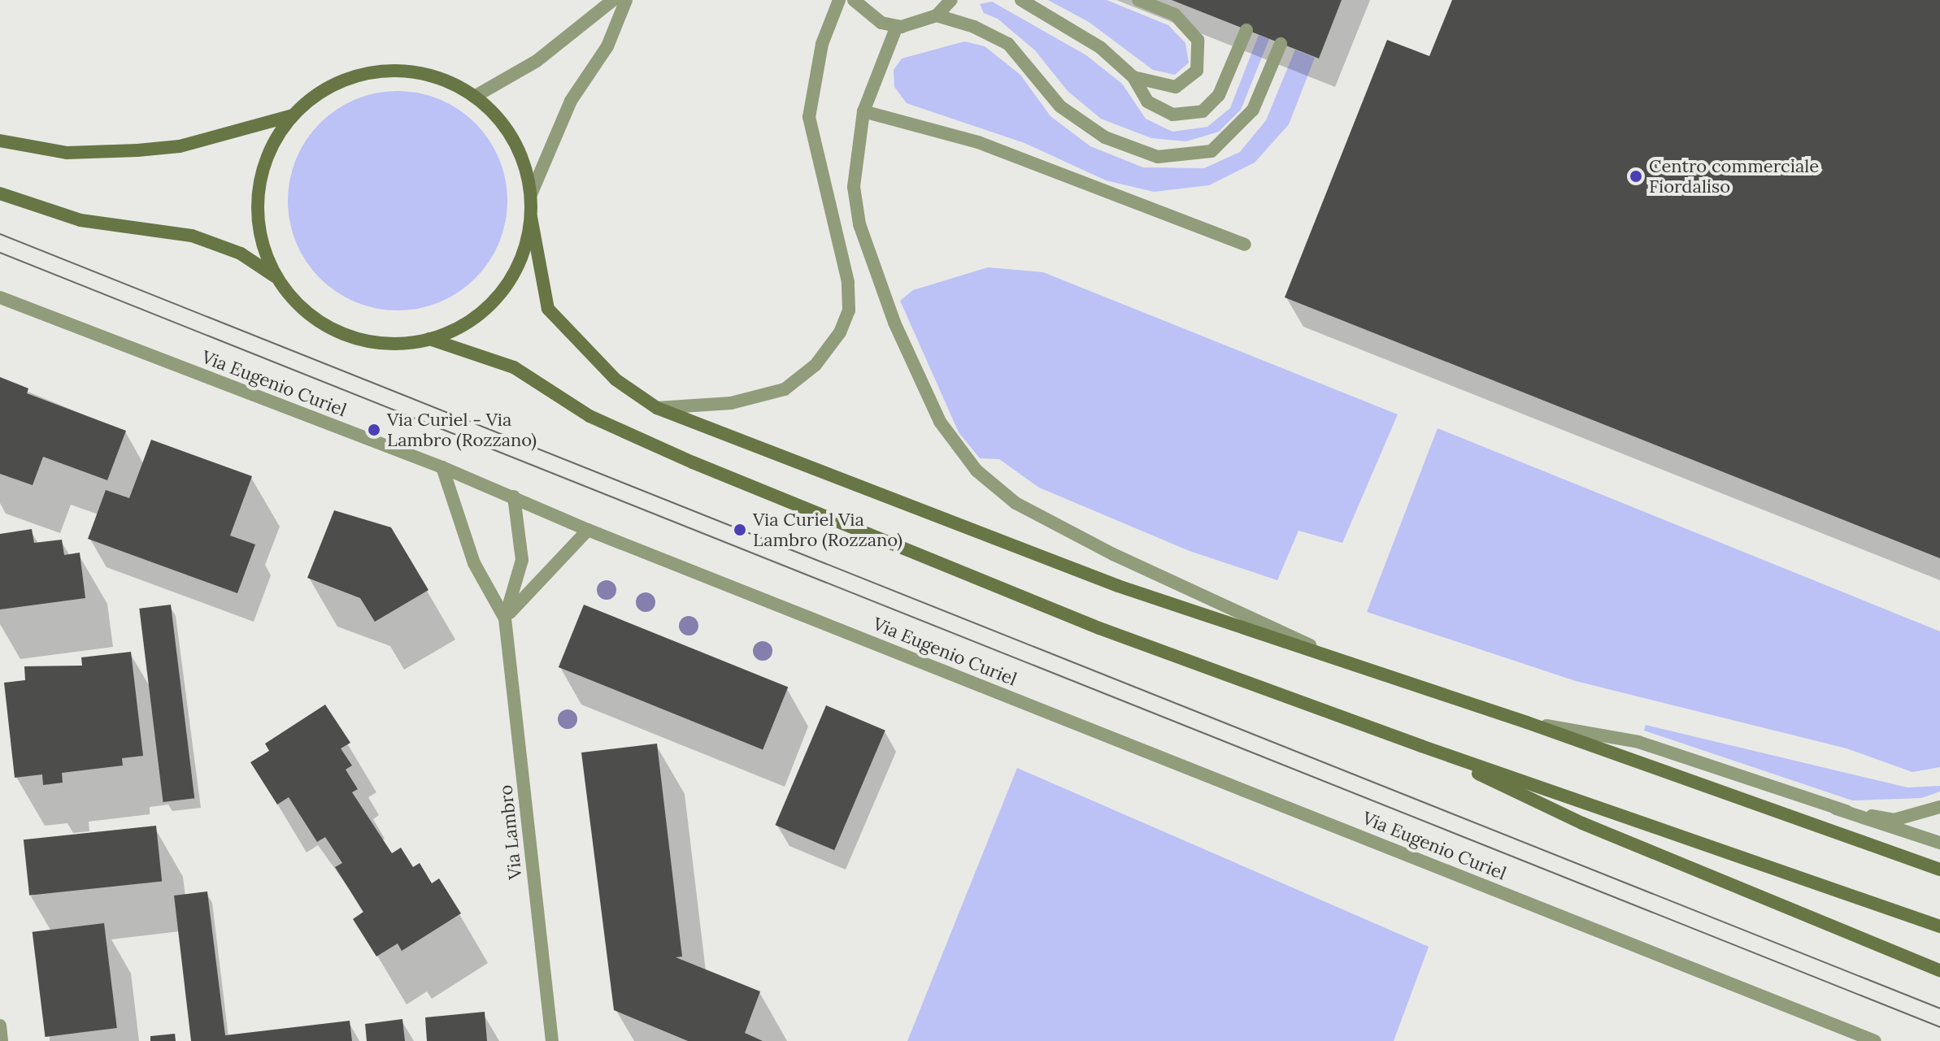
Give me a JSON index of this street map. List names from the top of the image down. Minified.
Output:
{"streets":{"street":["Via Eugenio Curiel","Via Lambro"]},"places":["Centro commerciale Fiordaliso","Via Curiel - Via Lambro (Rozzano)","Via Curiel Via Lambro (Rozzano)"]}
